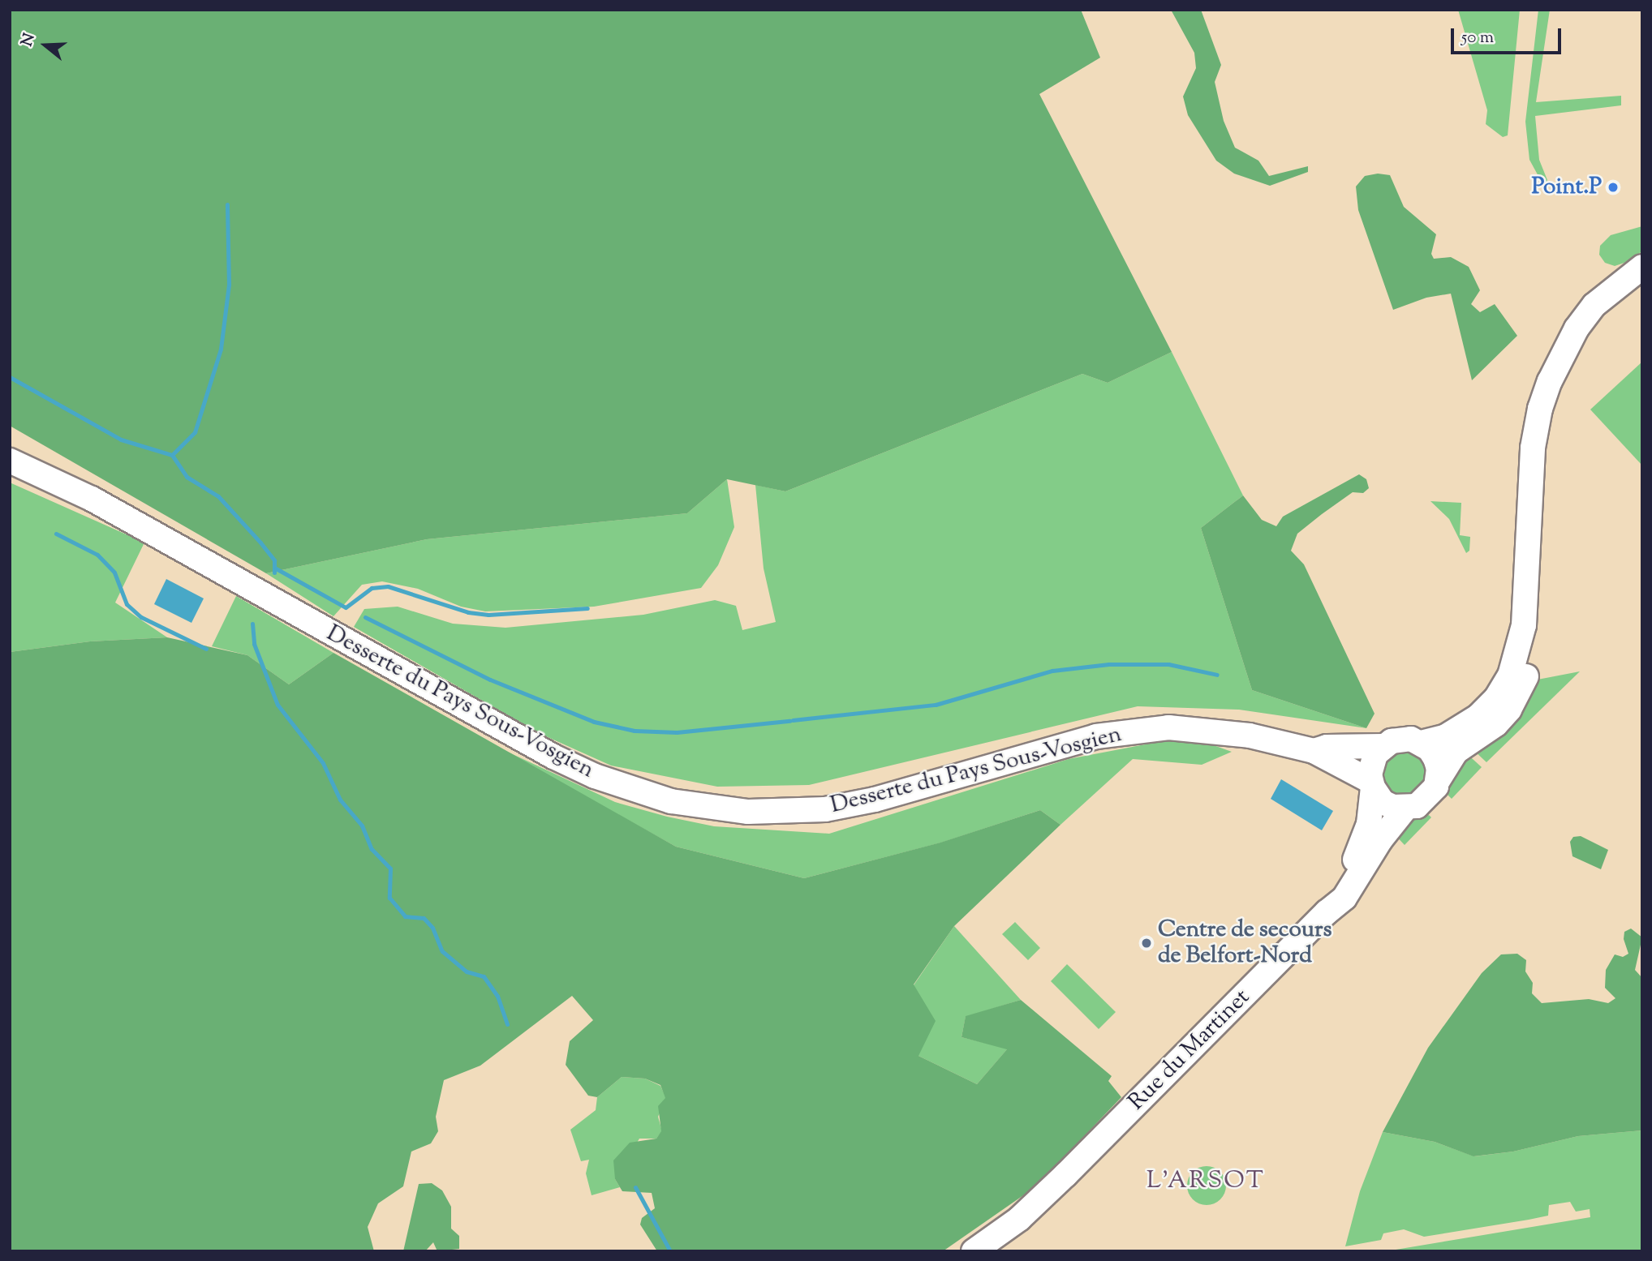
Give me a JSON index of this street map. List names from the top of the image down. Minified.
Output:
{"streets":{"main road":["Desserte du Pays Sous-Vosgien","Rue du Martinet"]},"crossings":[["Desserte du Pays Sous-Vosgien","Rue du Martinet"]],"districts":["L'ARSOT"],"places":["Point.P","Centre de secours de Belfort-Nord"],"scale_bar":"50 m","north":"left"}
